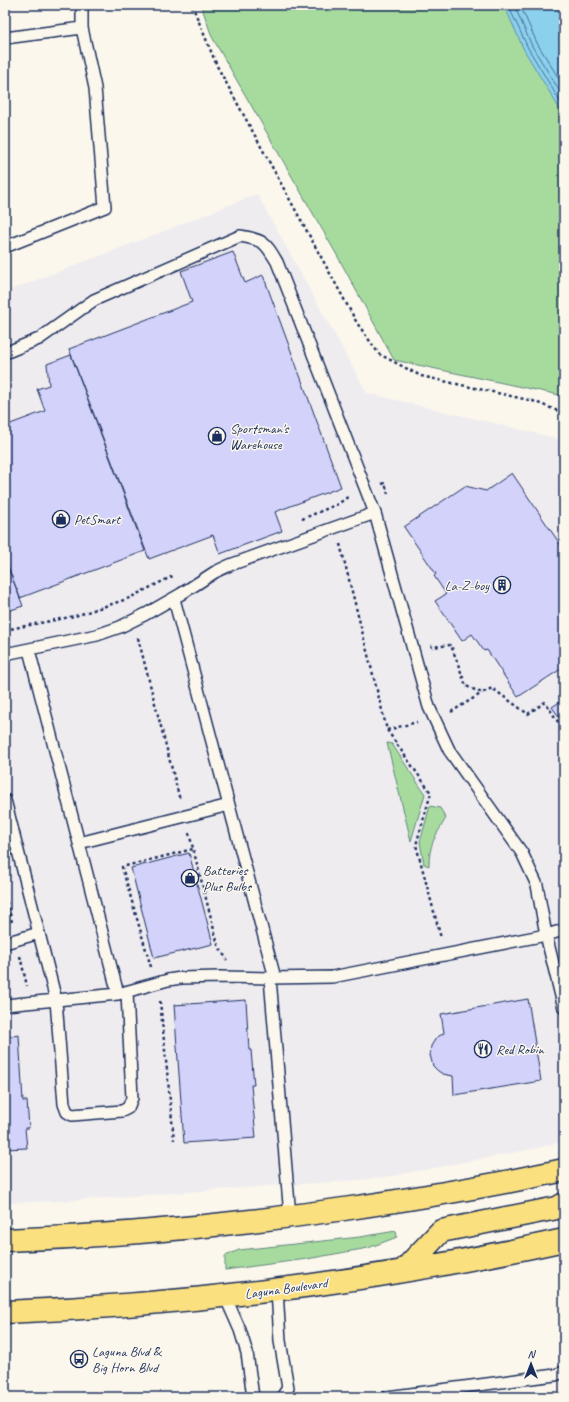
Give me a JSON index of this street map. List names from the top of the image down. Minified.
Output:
{"streets":{"main road":["Laguna Boulevard"]},"places":{"shop":["Sportsman's Warehouse","PetSmart","Batteries Plus Bulbs"],"building":["La-Z-boy"],"restaurant":["Red Robin"],"bus stop":["Laguna Blvd & Big Horn Blvd"]},"north":"top"}
